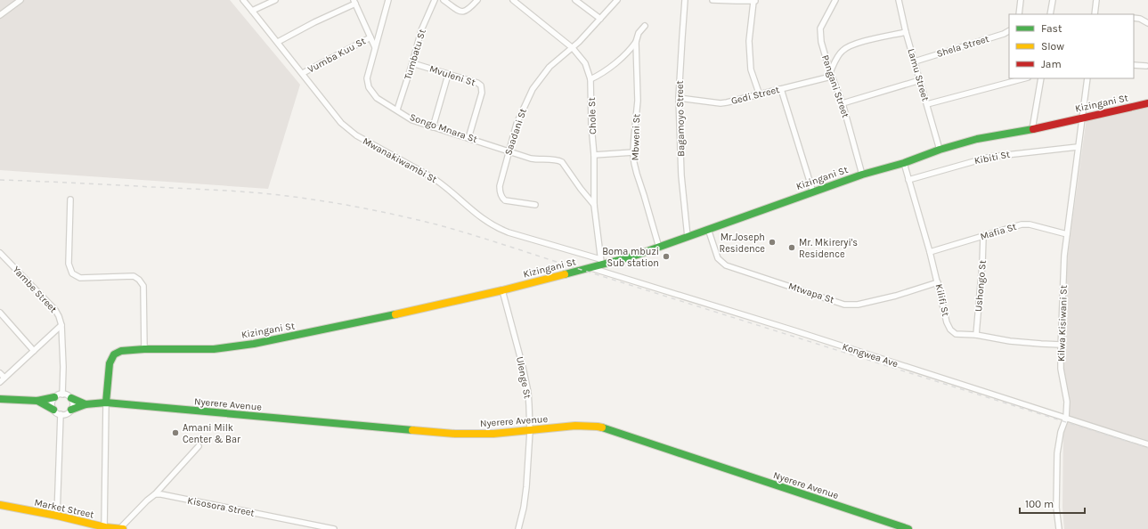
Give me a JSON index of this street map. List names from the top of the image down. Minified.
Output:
{"streets":{"street":["Shela Street","Tumbatu St","Vumba Kuu St","Lamu Street","Mvuleni St","Pangani Street","Gedi Street","Kizingani St","Chole St","Bagamoyo Street","Songo Mnara St","Saadani St","Mbweni St","Kibiti St","Mwanakiwambi St","Mafia St","Ushongo St","Yambe Street","Mtwapa St","Kilifi St","Kilwa Kisiwani St","Kongwea Ave","Ulenge St","Nyerere Avenue","Kisosora Street","Market Street"]},"crossings":[["Shela Street","Lamu Street"],["Tumbatu St","Mvuleni St"],["Tumbatu St","Songo Mnara St"],["Vumba Kuu St","Mwanakiwambi St"],["Lamu Street","Kizingani St"],["Mvuleni St","Songo Mnara St"],["Pangani Street","Gedi Street"],["Pangani Street","Kizingani St"],["Gedi Street","Bagamoyo Street"],["Kizingani St","Chole St"],["Kizingani St","Bagamoyo Street"],["Kizingani St","Mbweni St"],["Kizingani St","Mwanakiwambi St"],["Kizingani St","Mtwapa St"],["Kizingani St","Kilifi St"],["Kizingani St","Kilwa Kisiwani St"],["Kizingani St","Kongwea Ave"],["Kizingani St","Ulenge St"],["Kizingani St","Nyerere Avenue"],["Kizingani St","Market Street"],["Chole St","Songo Mnara St"],["Chole St","Saadani St"],["Chole St","Mwanakiwambi St"],["Songo Mnara St","Saadani St"],["Kibiti St","Kilifi St"],["Kibiti St","Kilwa Kisiwani St"],["Mafia St","Ushongo St"],["Mafia St","Kilifi St"],["Mafia St","Kilwa Kisiwani St"],["Ushongo St","Kilifi St"],["Mtwapa St","Kilifi St"],["Kilifi St","Kilwa Kisiwani St"],["Kilwa Kisiwani St","Kongwea Ave"],["Ulenge St","Nyerere Avenue"]],"places":["Mr.Joseph Residence","Mr. Mkireryi's Residence","Boma mbuzi Sub station","Amani Milk Center & Bar"],"legend":["Fast","Slow","Jam"],"scale_bar":"100 m"}
